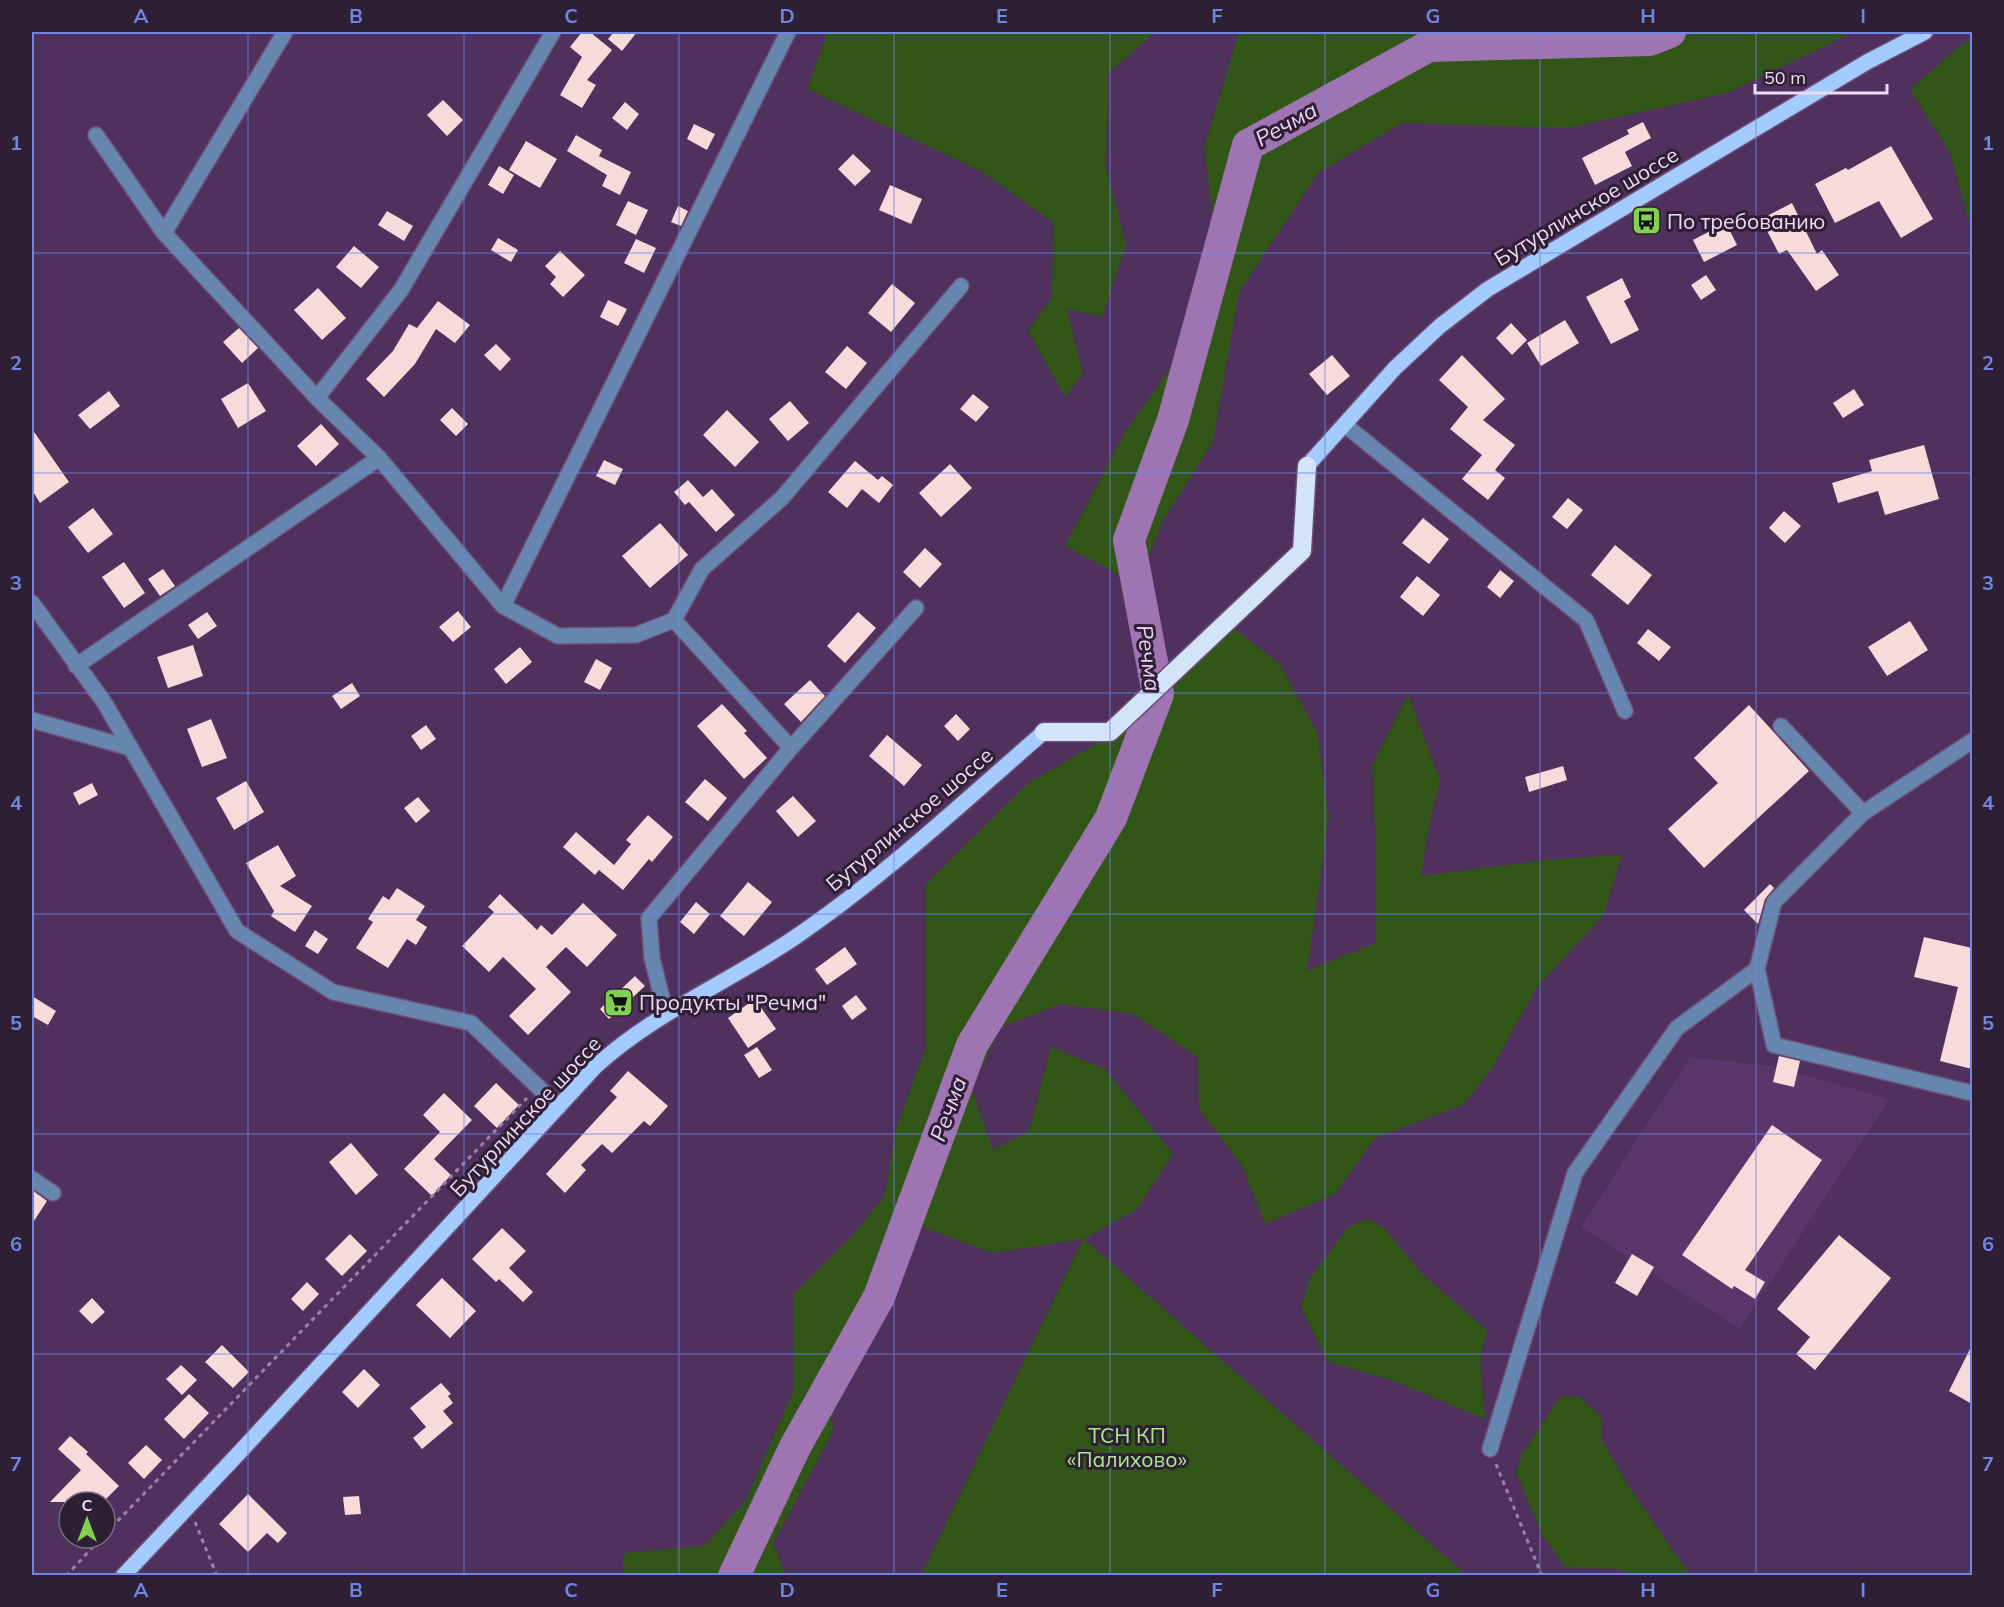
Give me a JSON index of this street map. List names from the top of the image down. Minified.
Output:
{"streets":{"main road":["Бутурлинское шоссе"]},"water":["Речма"],"parks":["ТСН КП «Палихово»"],"places":{"bus stop":["По требованию"],"supermarket":["Продукты \"Речма\""]},"scale_bar":"50 m","north":"top","grid":{"columns":["A","B","C","D","E","F","G","H","I"],"rows":["1","2","3","4","5","6","7"]}}
